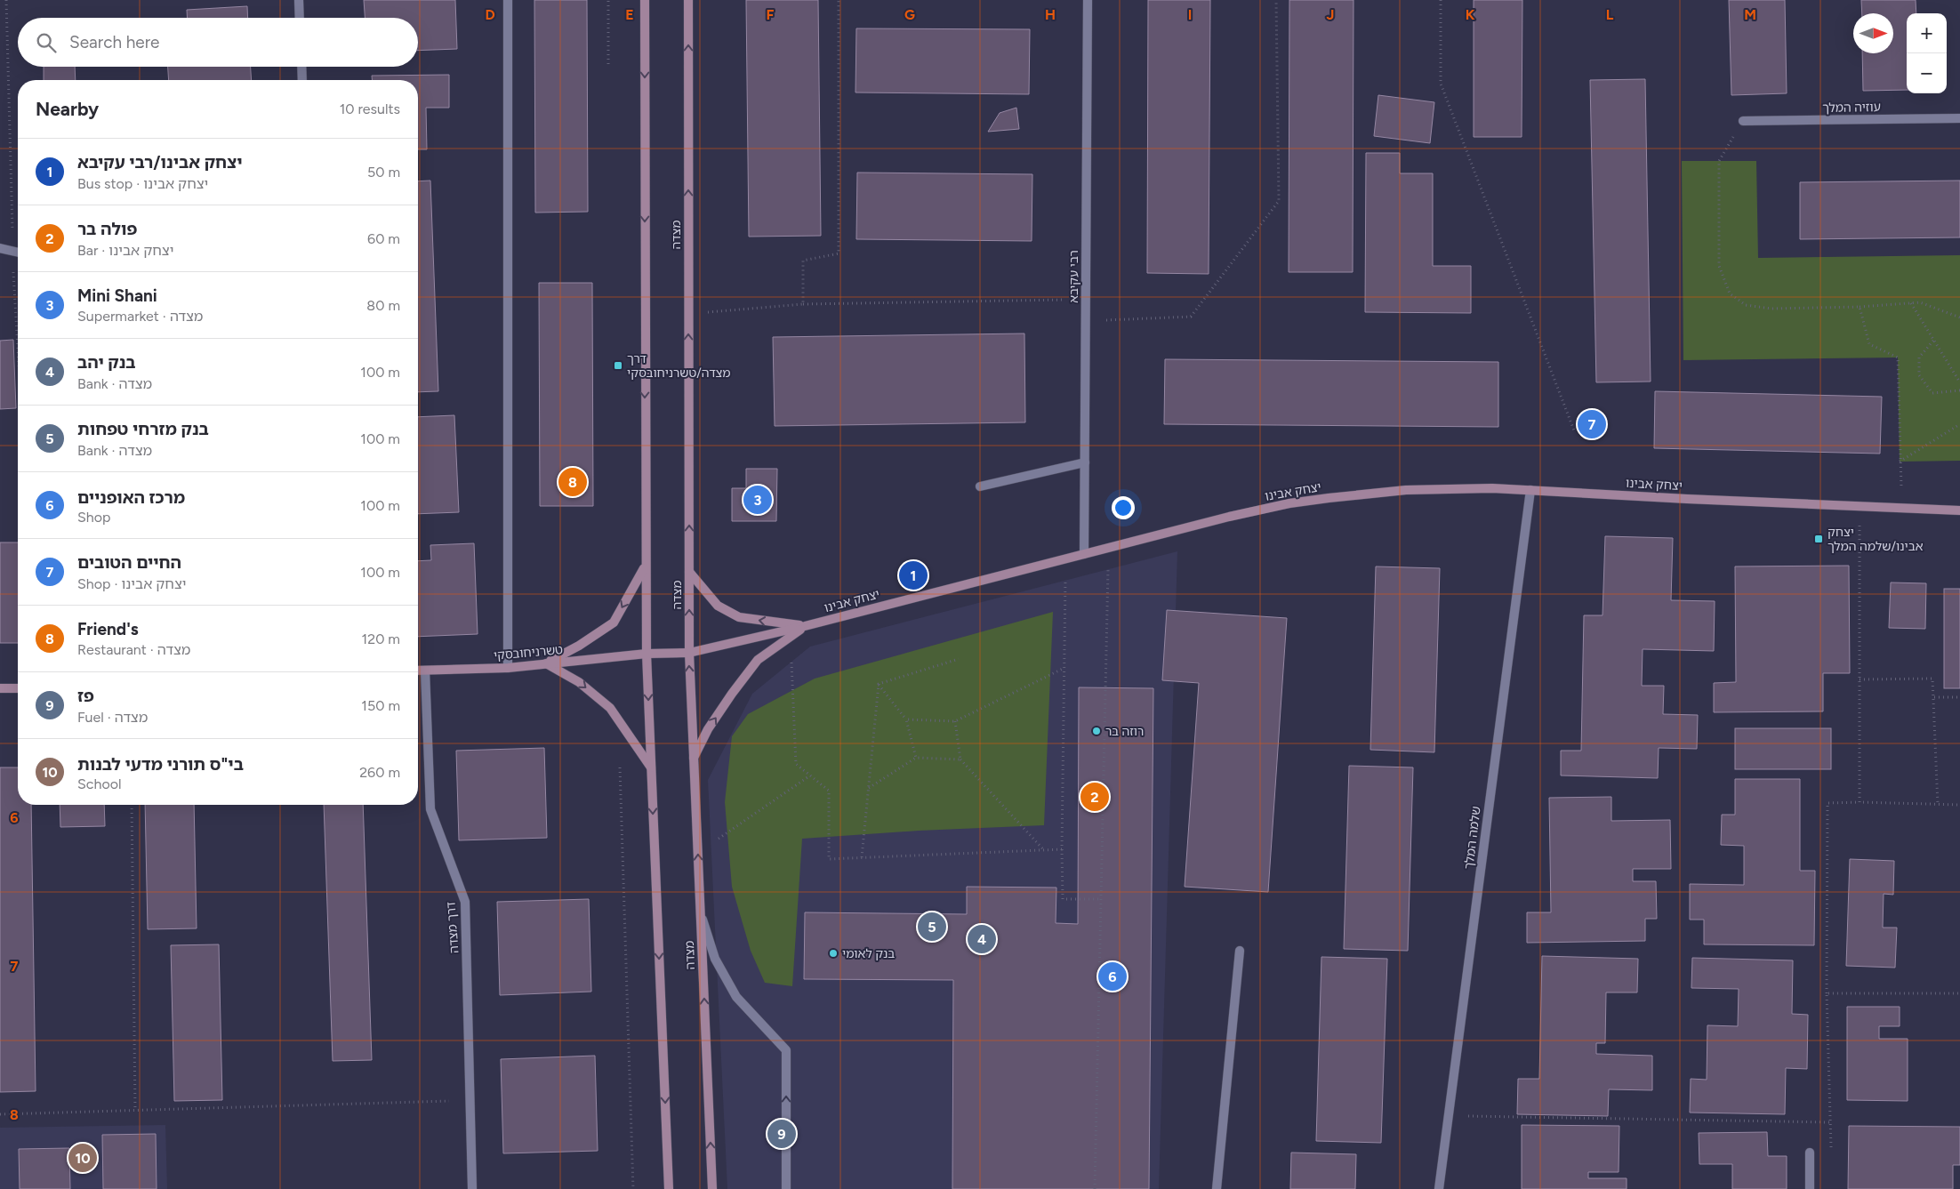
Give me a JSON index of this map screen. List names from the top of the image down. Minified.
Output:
{"streets":{"main road":["מצדה","יצחק אבינו","טשרניחובסקי"],"street":["עוזיה המלך","רבי עקיבא","שלמה המלך","דרך מצדה"]},"crossings":[["מצדה","יצחק אבינו"],["רבי עקיבא","יצחק אבינו"],["יצחק אבינו","טשרניחובסקי"],["יצחק אבינו","שלמה המלך"],["טשרניחובסקי","דרך מצדה"]],"places":{"transit":["דרך מצדה/טשרניחובסקי","יצחק אבינו/שלמה המלך"],"other":["רוזה בר","בנק לאומי"]},"north":"right","page":{"map_buttons":["+","−"],"search":"Search here","heading":["Nearby","10 results"],"list":[{"mark":"1","name":"יצחק אבינו/רבי עקיבא","note":"Bus stop · יצחק אבינו","value":"50 m"},{"mark":"2","name":"פולה בר","note":"Bar · יצחק אבינו","value":"60 m"},{"mark":"3","name":"Mini Shani","note":"Supermarket · מצדה","value":"80 m"},{"mark":"4","name":"בנק יהב","note":"Bank · מצדה","value":"100 m"},{"mark":"5","name":"בנק מזרחי טפחות","note":"Bank · מצדה","value":"100 m"},{"mark":"6","name":"מרכז האופניים","note":"Shop","value":"100 m"},{"mark":"7","name":"החיים הטובים","note":"Shop · יצחק אבינו","value":"100 m"},{"mark":"8","name":"Friend's","note":"Restaurant · מצדה","value":"120 m"},{"mark":"9","name":"פז","note":"Fuel · מצדה","value":"150 m"},{"mark":"10","name":"בי\"ס תורני מדעי לבנות","note":"School","value":"260 m"}],"pins":["7","8","3","1","2","5","4","6","9","10"]},"grid":{"columns":["D","E","F","G","H","I","J","K","L","M"],"rows":["6","7","8"]}}
